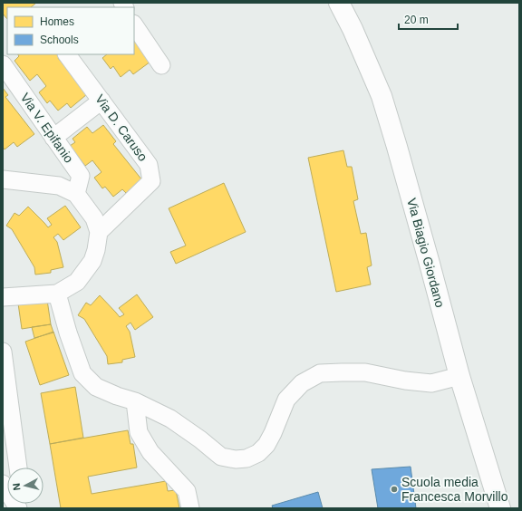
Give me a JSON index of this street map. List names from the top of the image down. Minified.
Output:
{"streets":{"street":["Via V. Epifanio","Via D. Caruso","Via Biagio Giordano"]},"places":["Scuola media Francesca Morvillo"],"legend":["Homes","Schools"],"scale_bar":"20 m","north":"left"}
